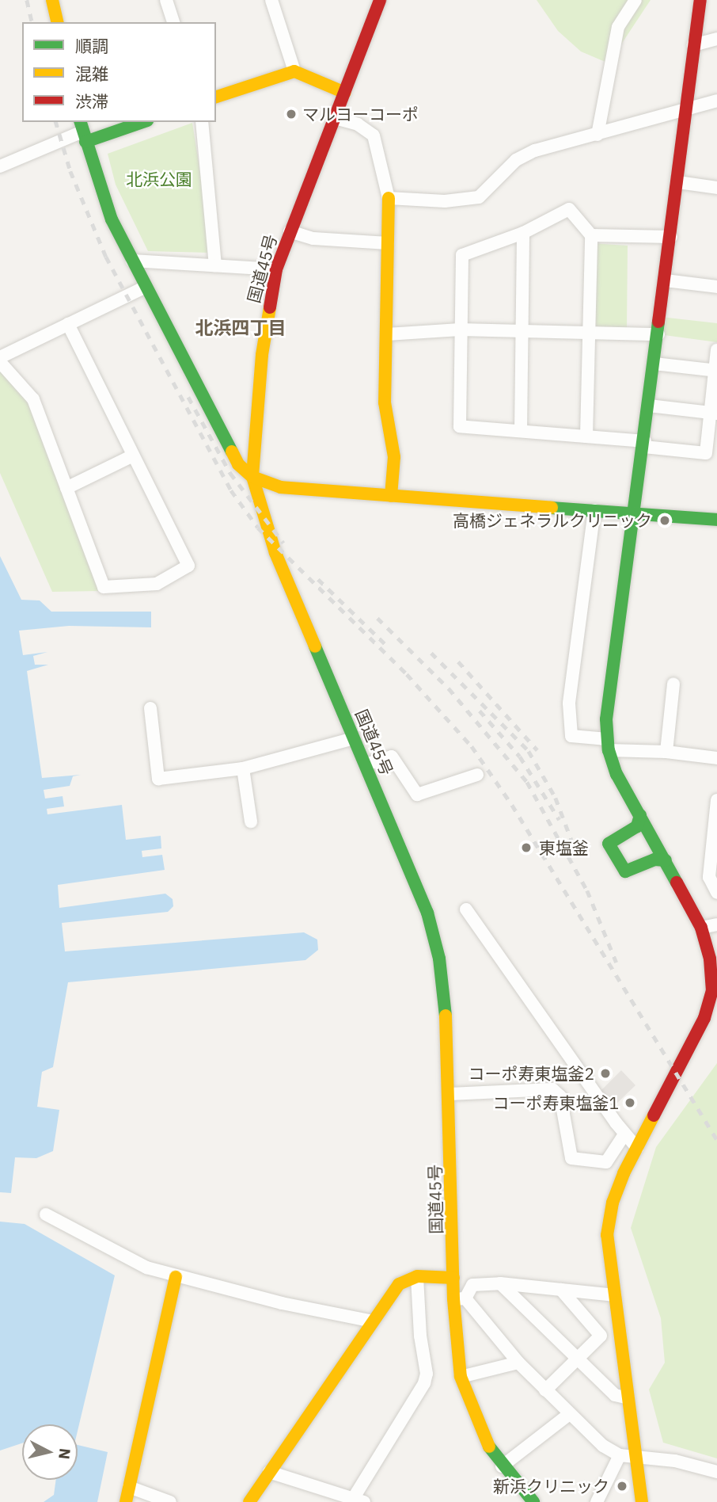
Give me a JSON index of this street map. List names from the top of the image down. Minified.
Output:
{"streets":{"main road":["国道45号"]},"districts":["北浜四丁目"],"parks":["北浜公園"],"places":["マルヨーコーポ","高橋ジェネラルクリニック","東塩釜","コーポ寿東塩釜2","コーポ寿東塩釜1","新浜クリニック"],"legend":["順調","混雑","渋滞"],"north":"right"}
